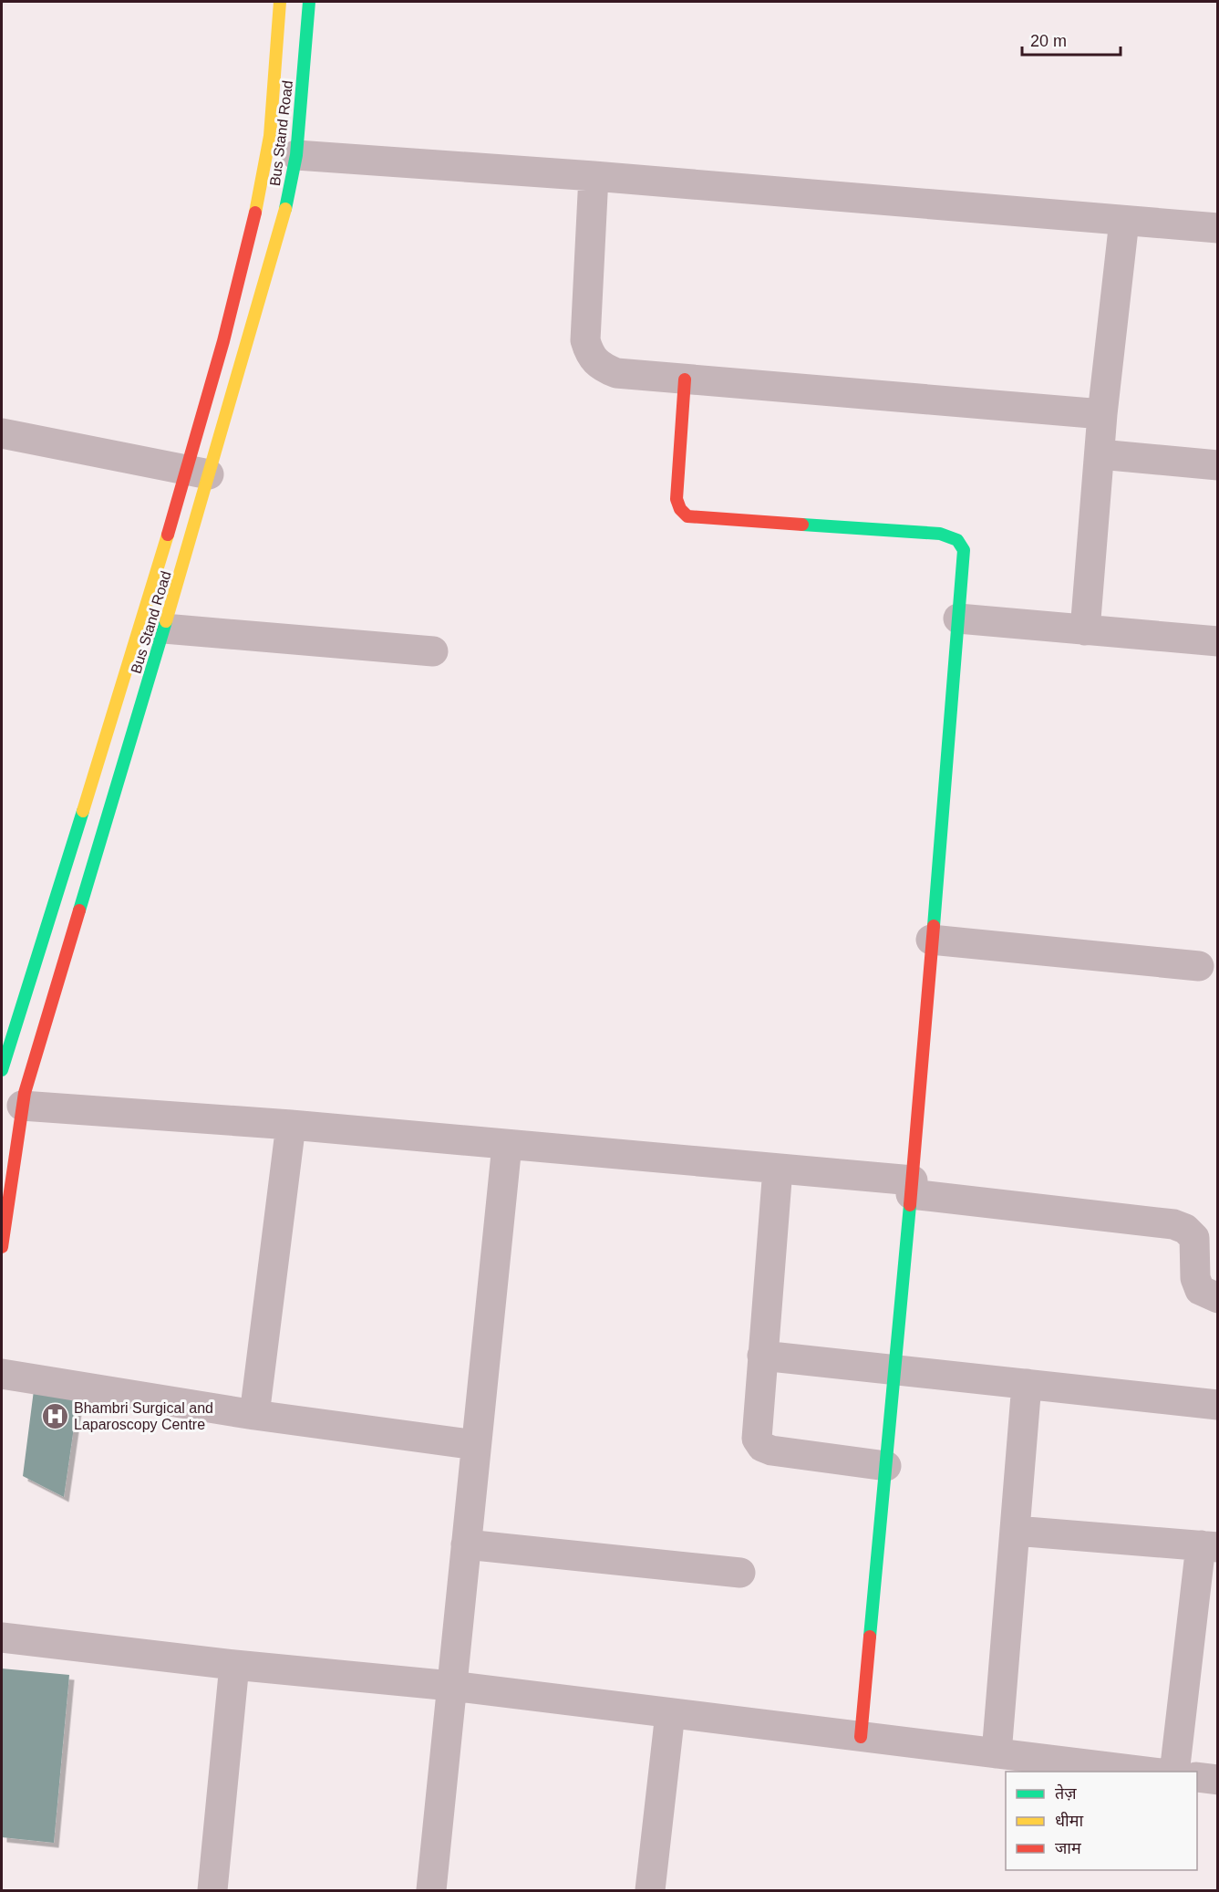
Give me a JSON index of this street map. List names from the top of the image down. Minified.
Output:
{"streets":{"street":["Bus Stand Road"]},"places":{"hospital":["Bhambri Surgical and Laparoscopy Centre"]},"legend":["तेज़","धीमा","जाम"],"scale_bar":"20 m"}
